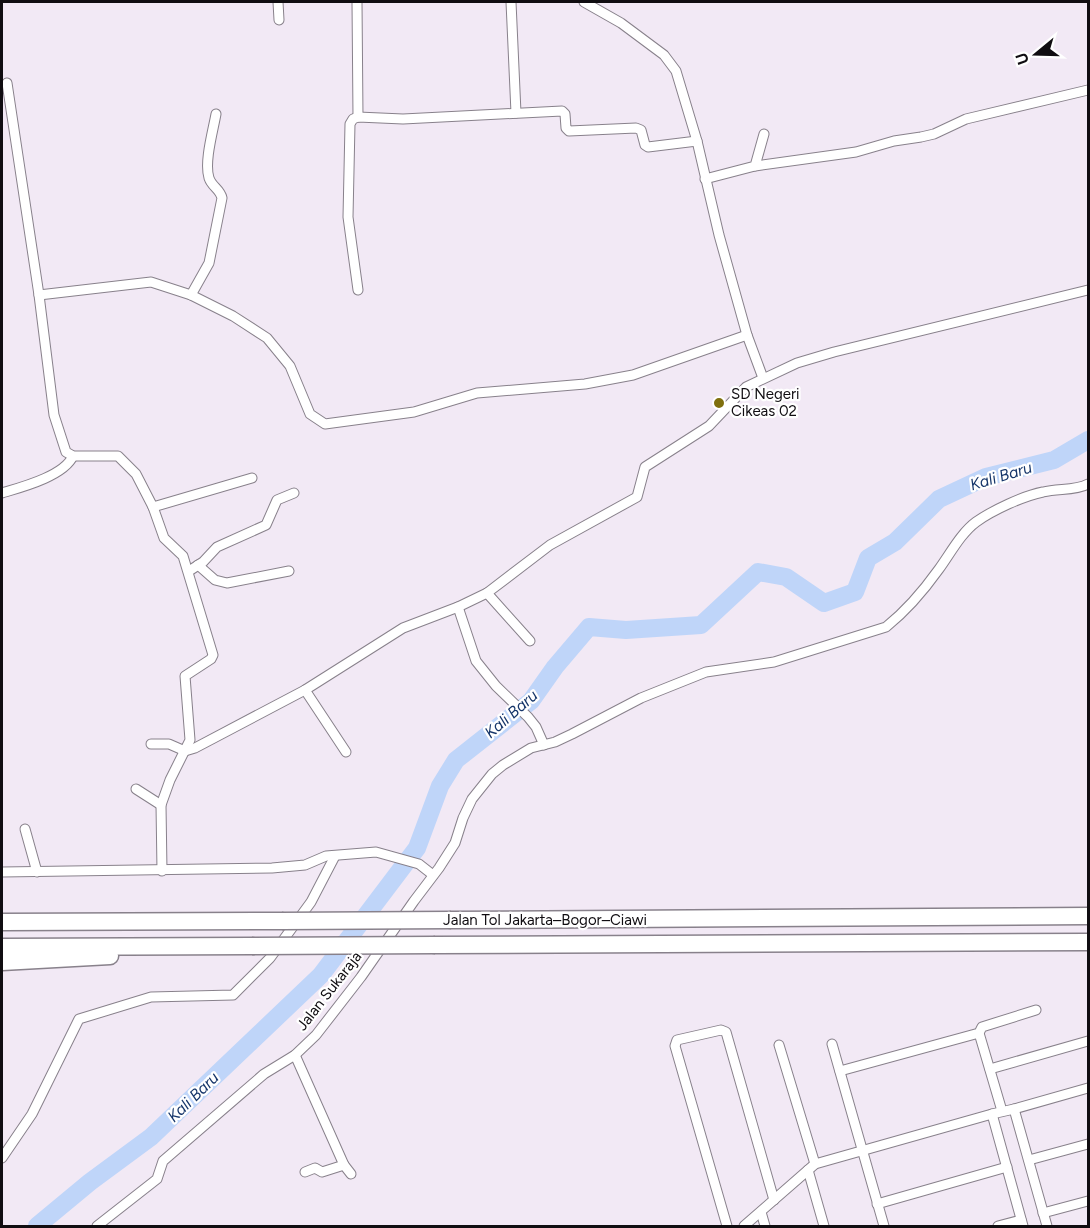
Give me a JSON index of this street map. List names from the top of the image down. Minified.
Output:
{"streets":{"highway":["Jalan Tol Jakarta–Bogor–Ciawi"],"street":["Jalan Sukaraja"]},"water":["Kali Baru"],"places":["SD Negeri Cikeas 02"],"north":"left"}
